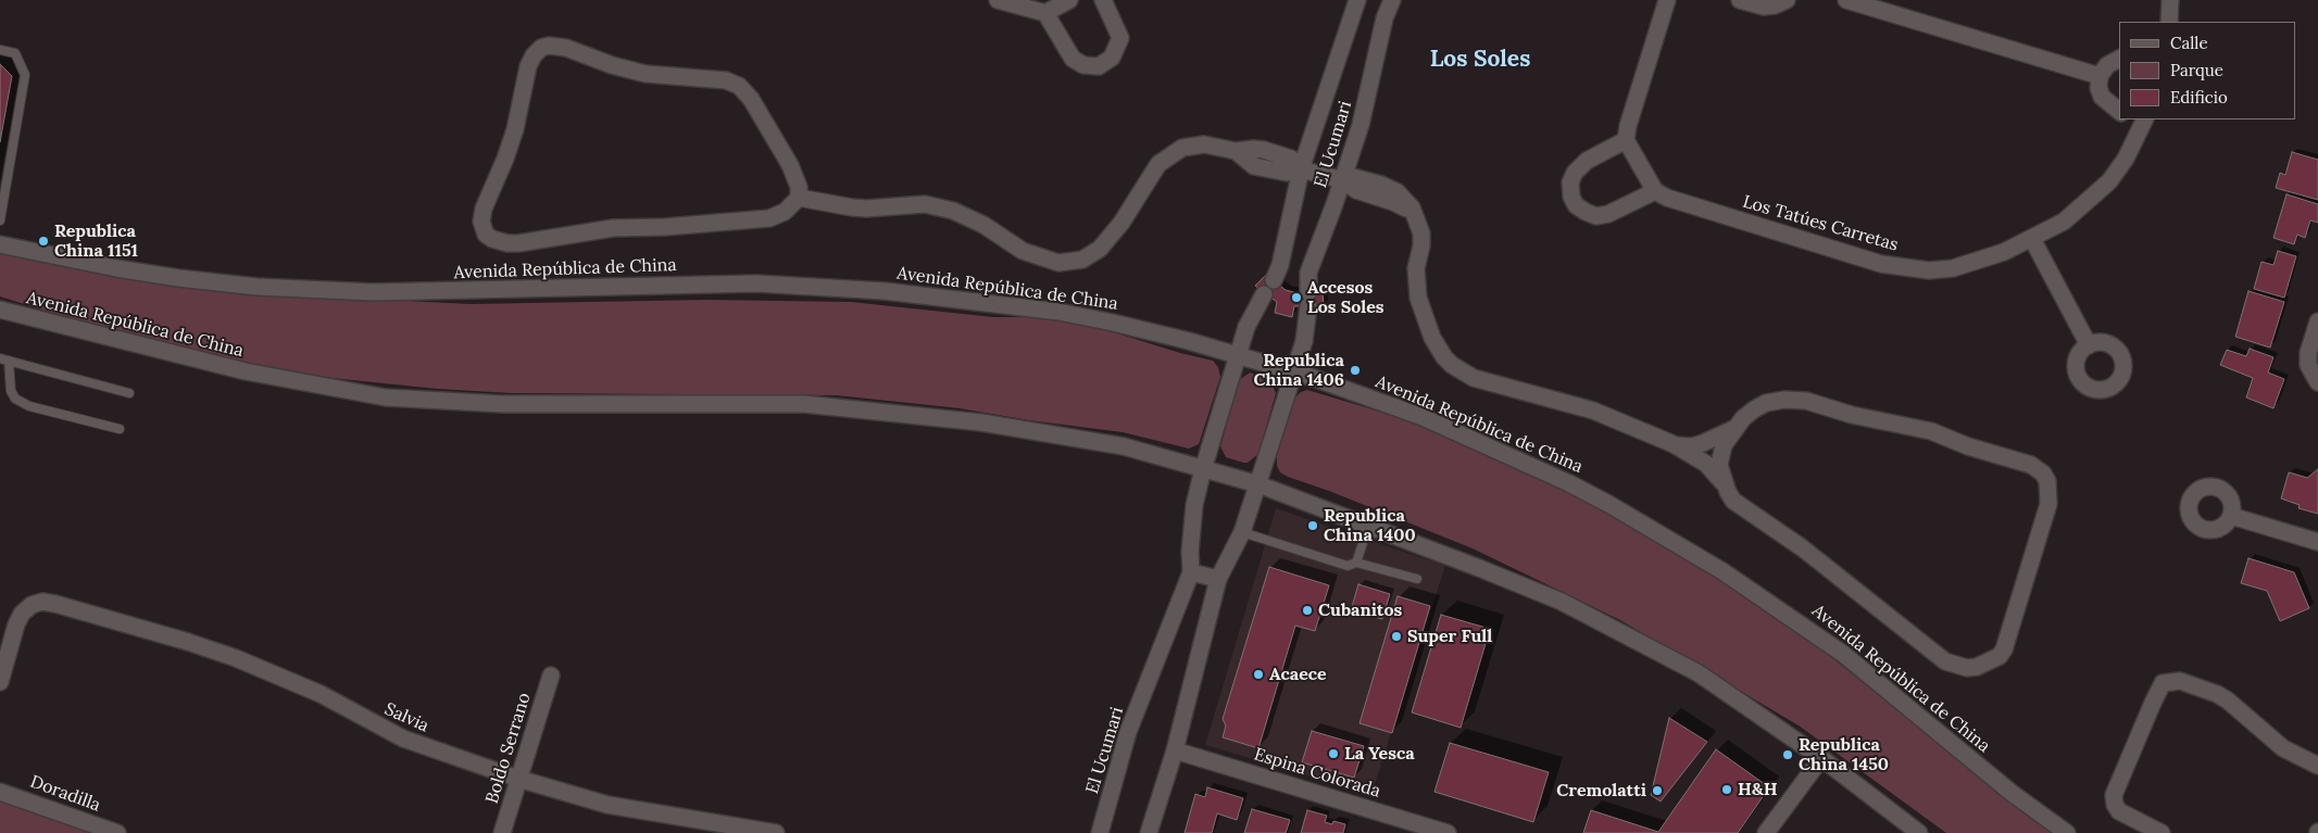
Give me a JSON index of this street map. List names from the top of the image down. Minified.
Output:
{"streets":{"street":["El Ucumari","Los Tatúes Carretas","Avenida República de China","Salvia","Boldo Serrano","Espina Colorada","Doradilla"]},"crossings":[["El Ucumari","Avenida República de China"],["El Ucumari","Espina Colorada"],["Salvia","Boldo Serrano"]],"districts":["Los Soles"],"places":["Republica China 1151","Accesos Los Soles","Republica China 1406","Republica China 1400","Cubanitos","Super Full","Acaece","La Yesca","Republica China 1450","H&H","Cremolatti"],"legend":["Calle","Parque","Edificio"]}
